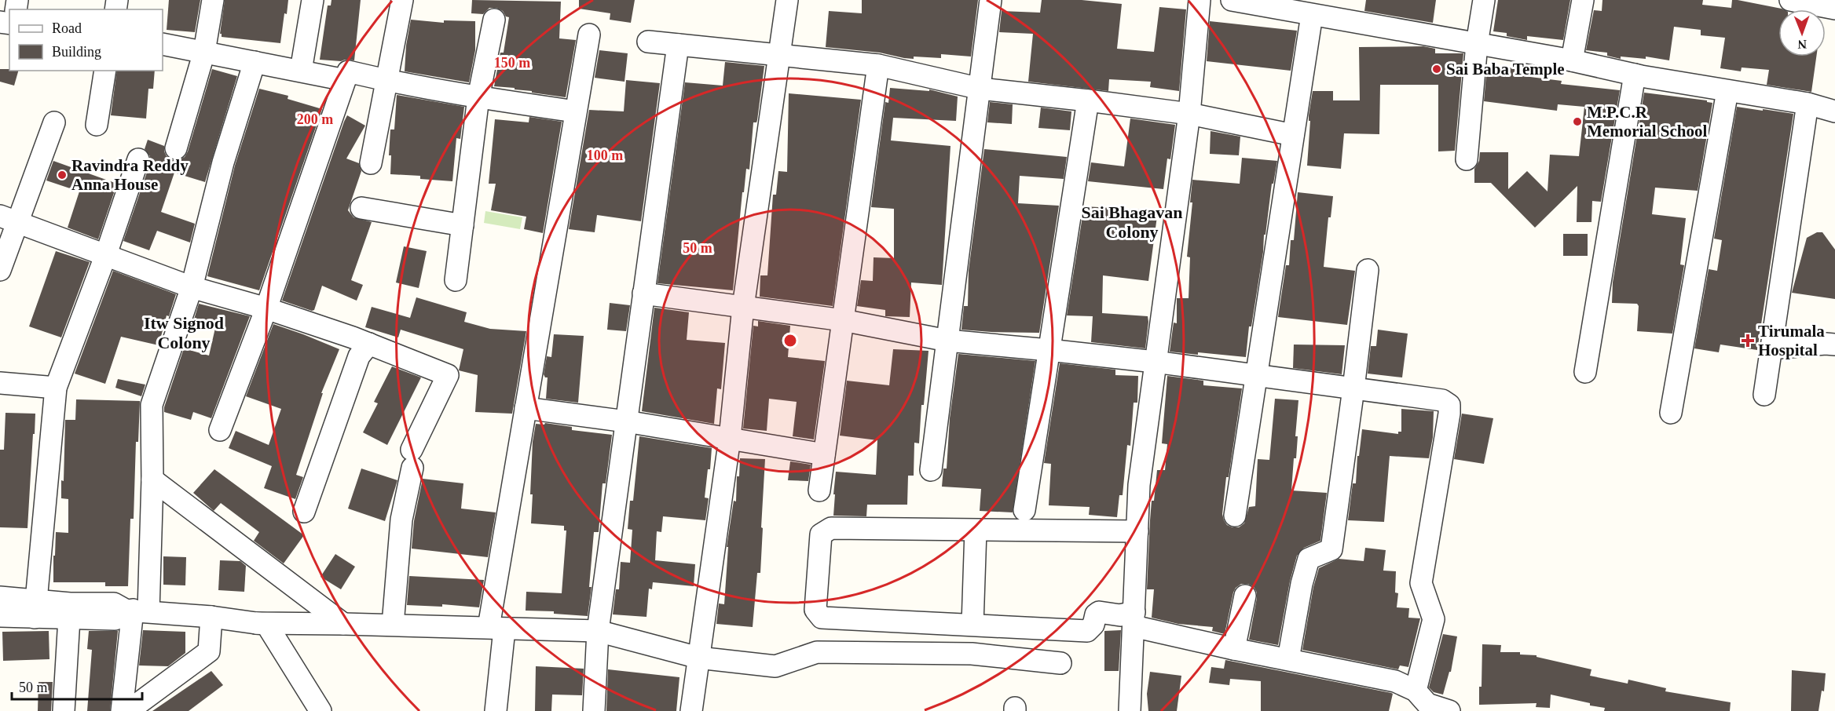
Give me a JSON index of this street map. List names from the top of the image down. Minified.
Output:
{"districts":["Sai Bhagavan Colony","Itw Signod Colony"],"places":{"other":["Sai Baba Temple","M.P.C.R Memorial School","Ravindra Reddy Anna House"],"health":["Tirumala Hospital"]},"legend":["Road","Building"],"scale_bar":"50 m","north":"bottom","rings":["150 m","200 m","100 m","50 m"]}
